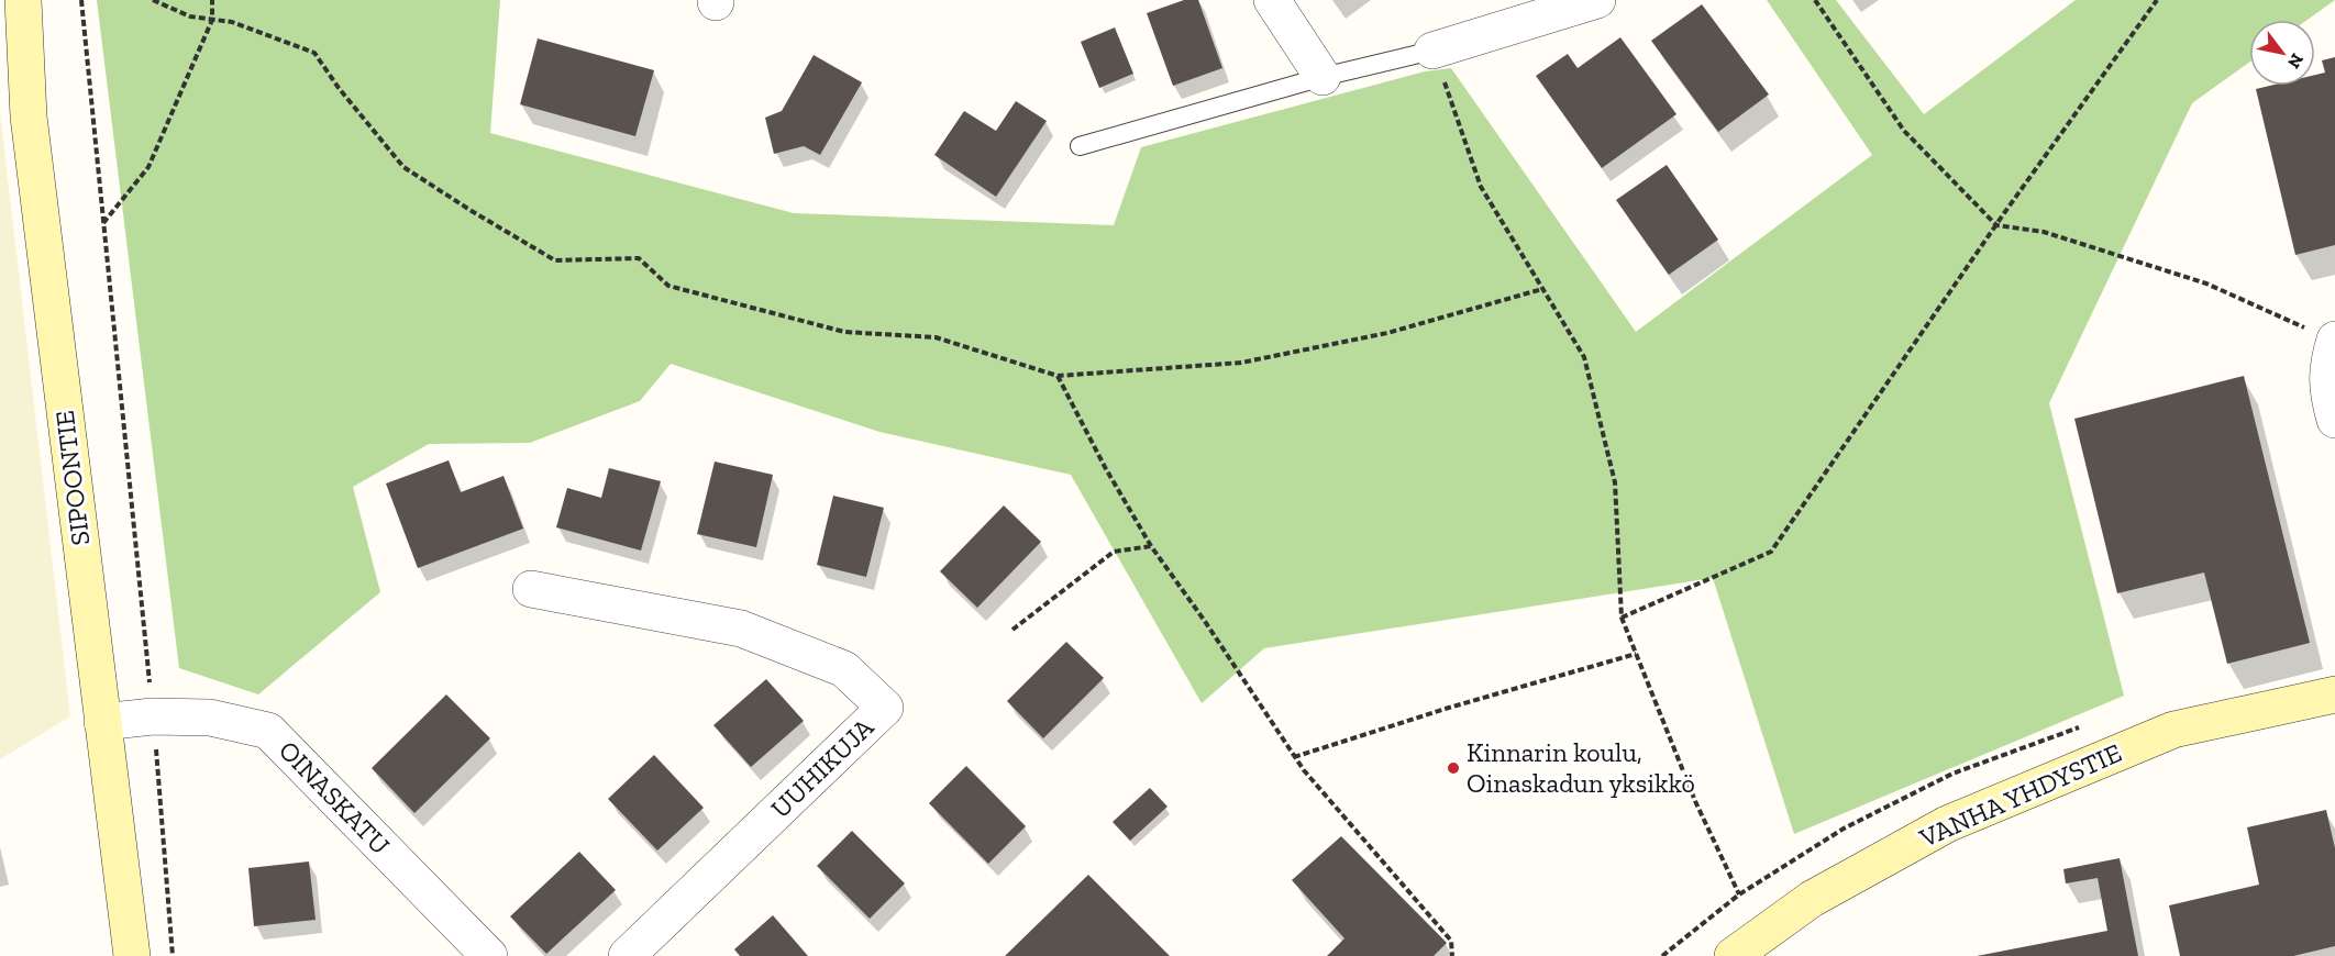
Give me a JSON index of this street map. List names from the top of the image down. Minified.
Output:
{"streets":{"street":["SIPOONTIE","UUHIKUJA","VANHA YHDYSTIE","OINASKATU"]},"crossings":[["SIPOONTIE","OINASKATU"]],"places":["Kinnarin koulu, Oinaskadun yksikkö"],"north":"bottom right"}
